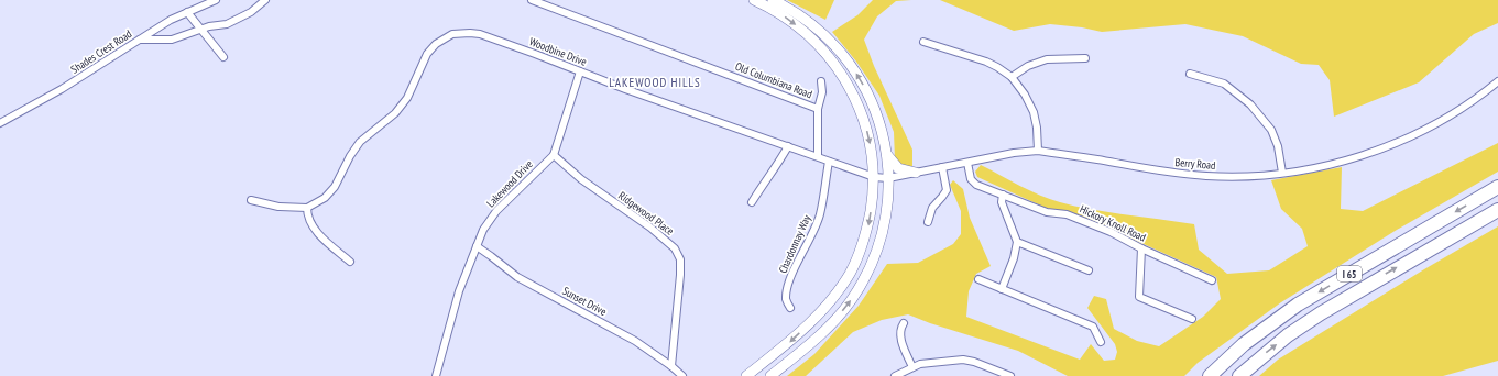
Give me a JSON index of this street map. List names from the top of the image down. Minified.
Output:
{"streets":{"highway":["I 65"],"street":["Shades Crest Road","Woodbine Drive","Old Columbiana Road","Berry Road","Lakewood Drive","Ridgewood Place","Hickory Knoll Road","Chardonnay Way","Sunset Drive"]},"crossings":[["Woodbine Drive","Old Columbiana Road"],["Woodbine Drive","Berry Road"],["Woodbine Drive","Lakewood Drive"],["Woodbine Drive","Chardonnay Way"],["Berry Road","Hickory Knoll Road"],["Lakewood Drive","Ridgewood Place"],["Lakewood Drive","Sunset Drive"],["Ridgewood Place","Sunset Drive"]],"districts":["LAKEWOOD HILLS"]}
